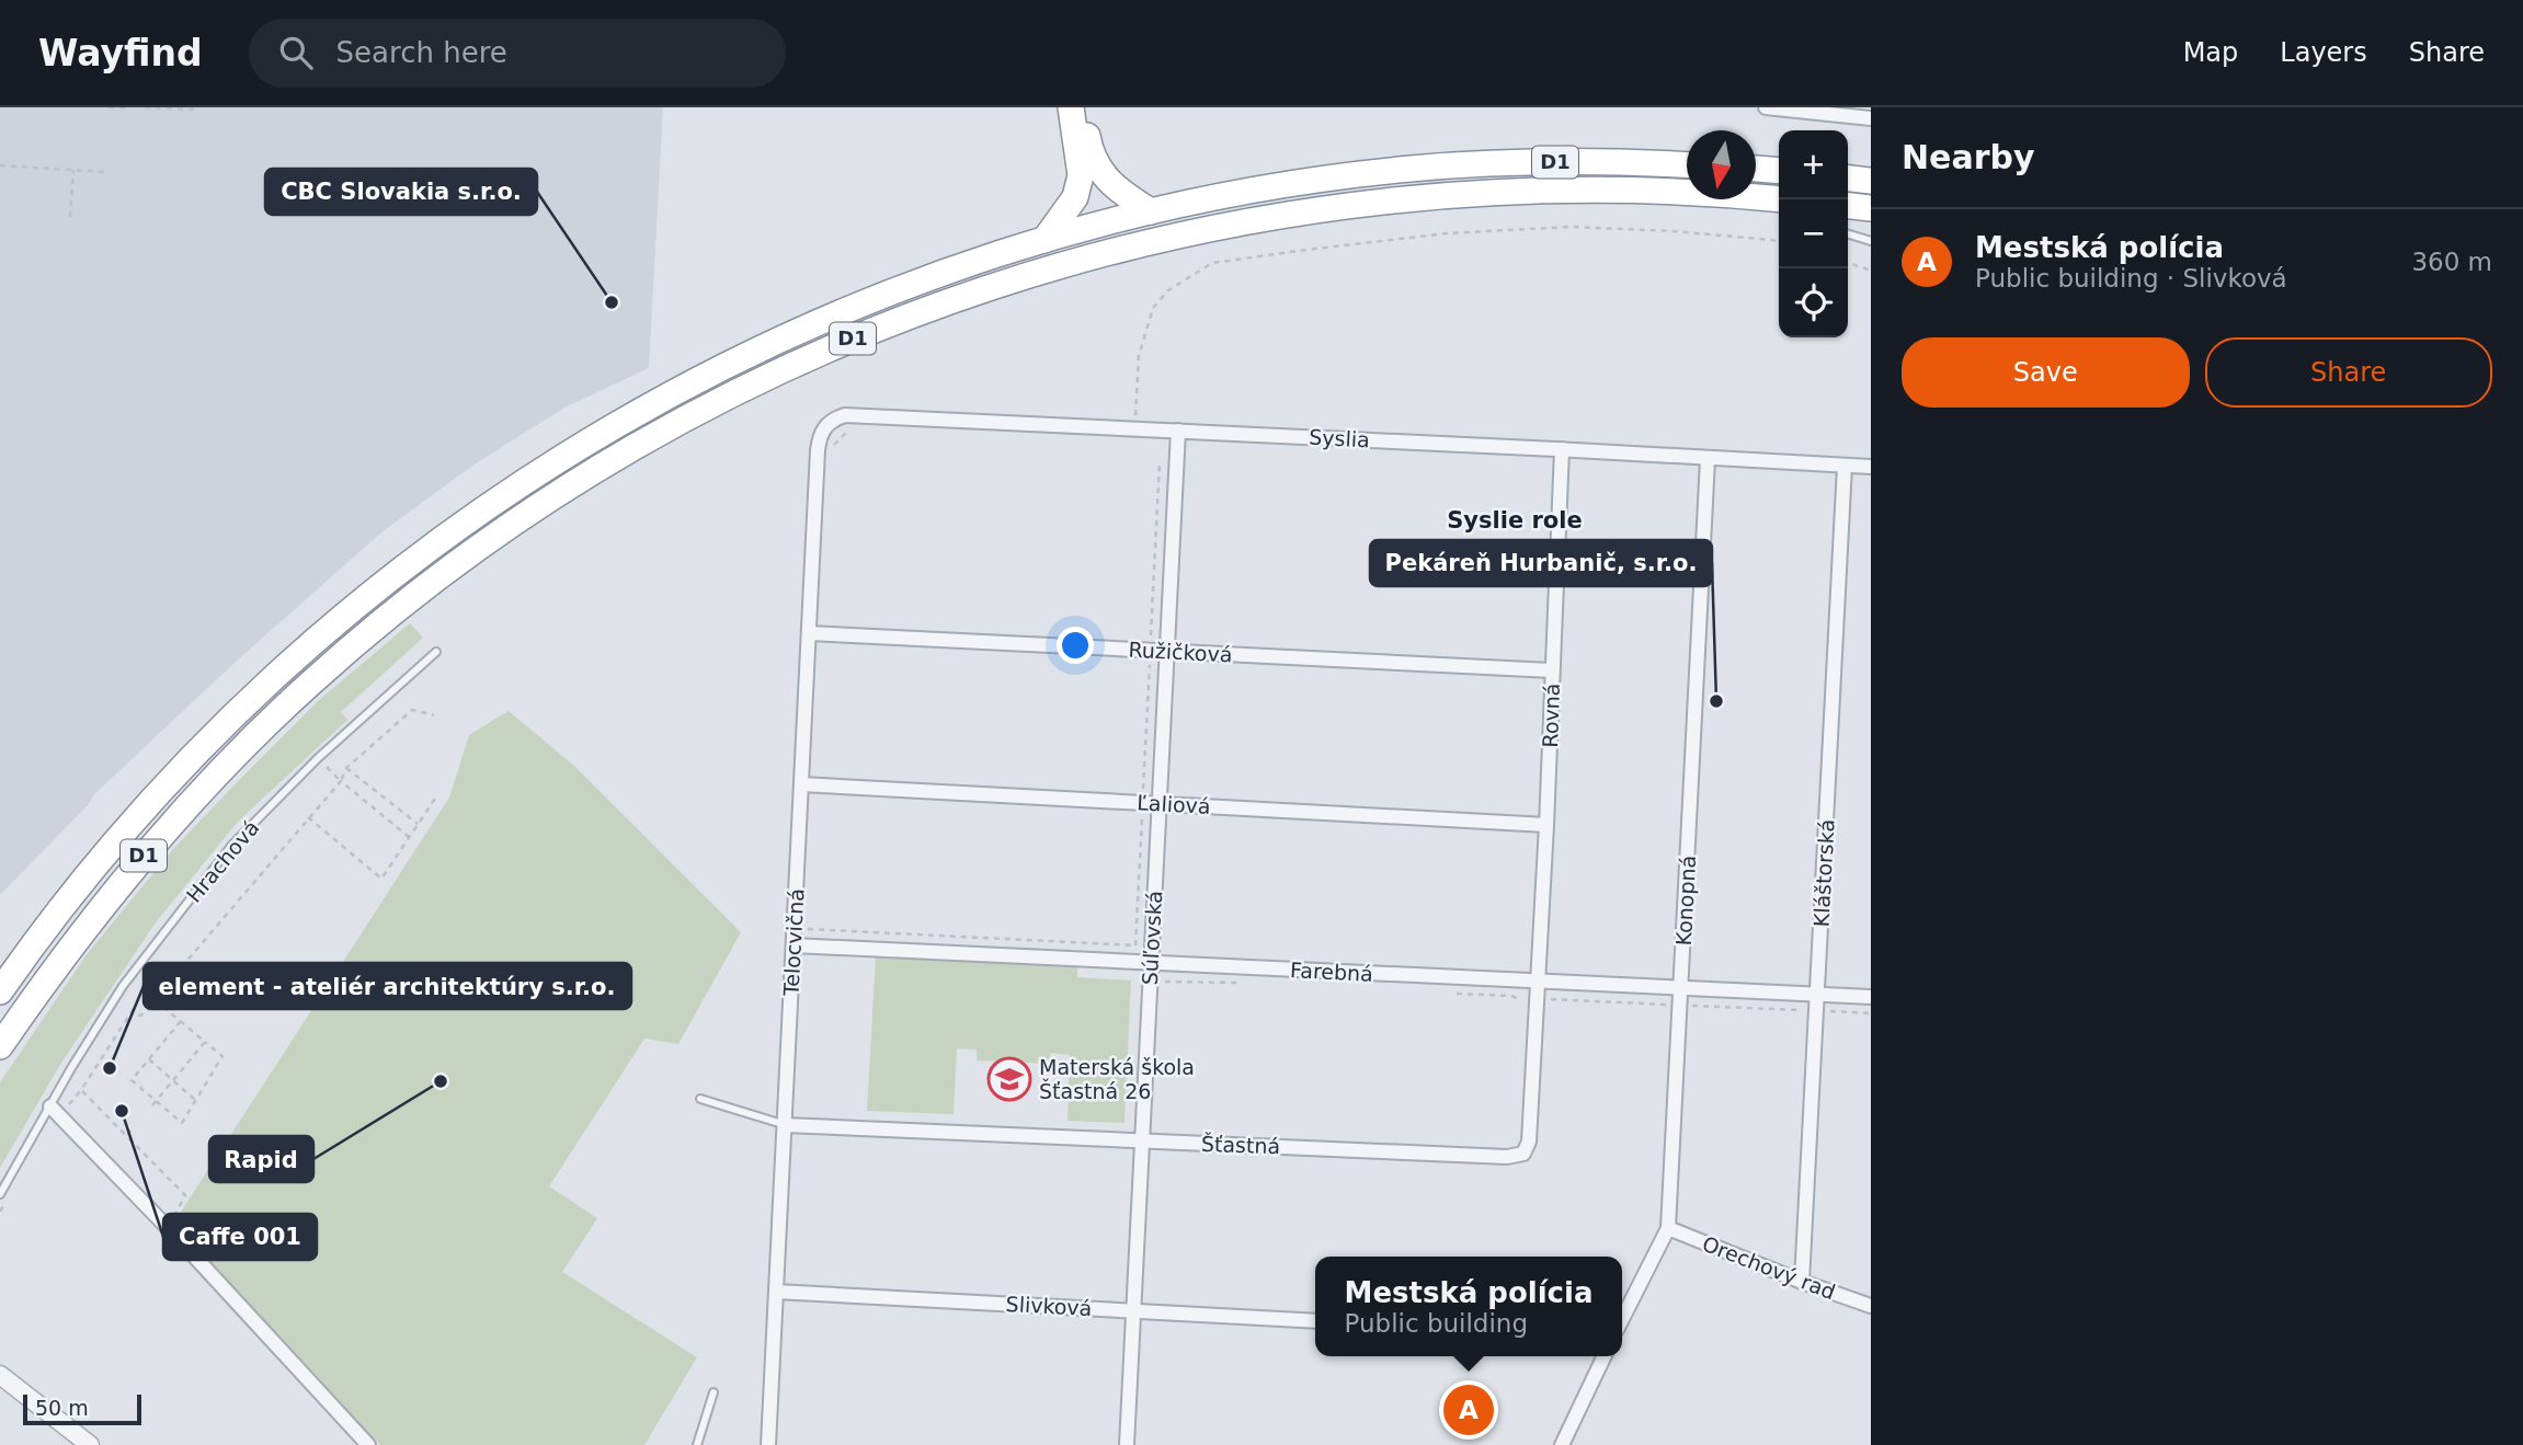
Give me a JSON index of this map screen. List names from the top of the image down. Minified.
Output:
{"streets":{"highway":["D1"],"street":["Syslia","Ružičková","Rovná","Ľaliová","Kláštorská","Konopná","Súľovská","Telocvičná","Farebná","Šťastná","Orechový rad","Slivková"],"lane":["Hrachová"]},"crossings":[["Syslia","Rovná"],["Syslia","Kláštorská"],["Syslia","Konopná"],["Syslia","Súľovská"],["Syslia","Telocvičná"],["Ružičková","Rovná"],["Ružičková","Súľovská"],["Ružičková","Telocvičná"],["Rovná","Ľaliová"],["Rovná","Farebná"],["Rovná","Šťastná"],["Ľaliová","Súľovská"],["Ľaliová","Telocvičná"],["Kláštorská","Farebná"],["Kláštorská","Orechový rad"],["Konopná","Farebná"],["Konopná","Orechový rad"],["Súľovská","Farebná"],["Súľovská","Šťastná"],["Súľovská","Slivková"],["Telocvičná","Farebná"],["Telocvičná","Šťastná"],["Telocvičná","Slivková"],["Farebná","Šťastná"]],"districts":["Syslie role"],"places":{"other":["CBC Slovakia s.r.o.","Pekáreň Hurbanič, s.r.o.","element - ateliér architektúry s.r.o.","Rapid","Caffe 001"],"school or university":["Materská škola Šťastná 26"]},"scale_bar":"50 m","north":"bottom","page":{"header":"Wayfind","search":"Search here","nav":["Map","Layers","Share"],"heading":"Nearby","map_buttons":["+","−"],"list":[{"mark":"A","name":"Mestská polícia","note":"Public building · Slivková","value":"360 m"}],"buttons":["Save","Share"],"popup":["Mestská polícia","Public building"],"pins":"A","scale":"50 m"}}
